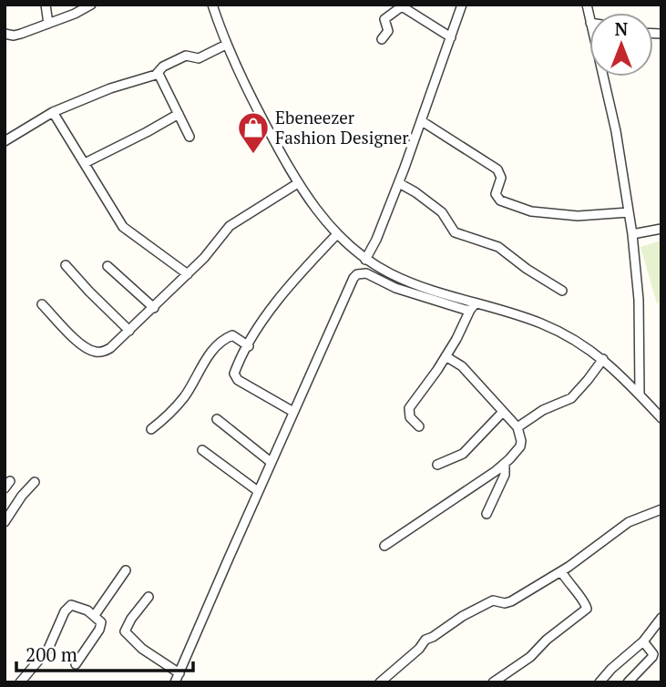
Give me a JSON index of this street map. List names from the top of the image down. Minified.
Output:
{"places":{"shop":["Ebeneezer Fashion Designer"]},"scale_bar":"200 m","north":"top"}
